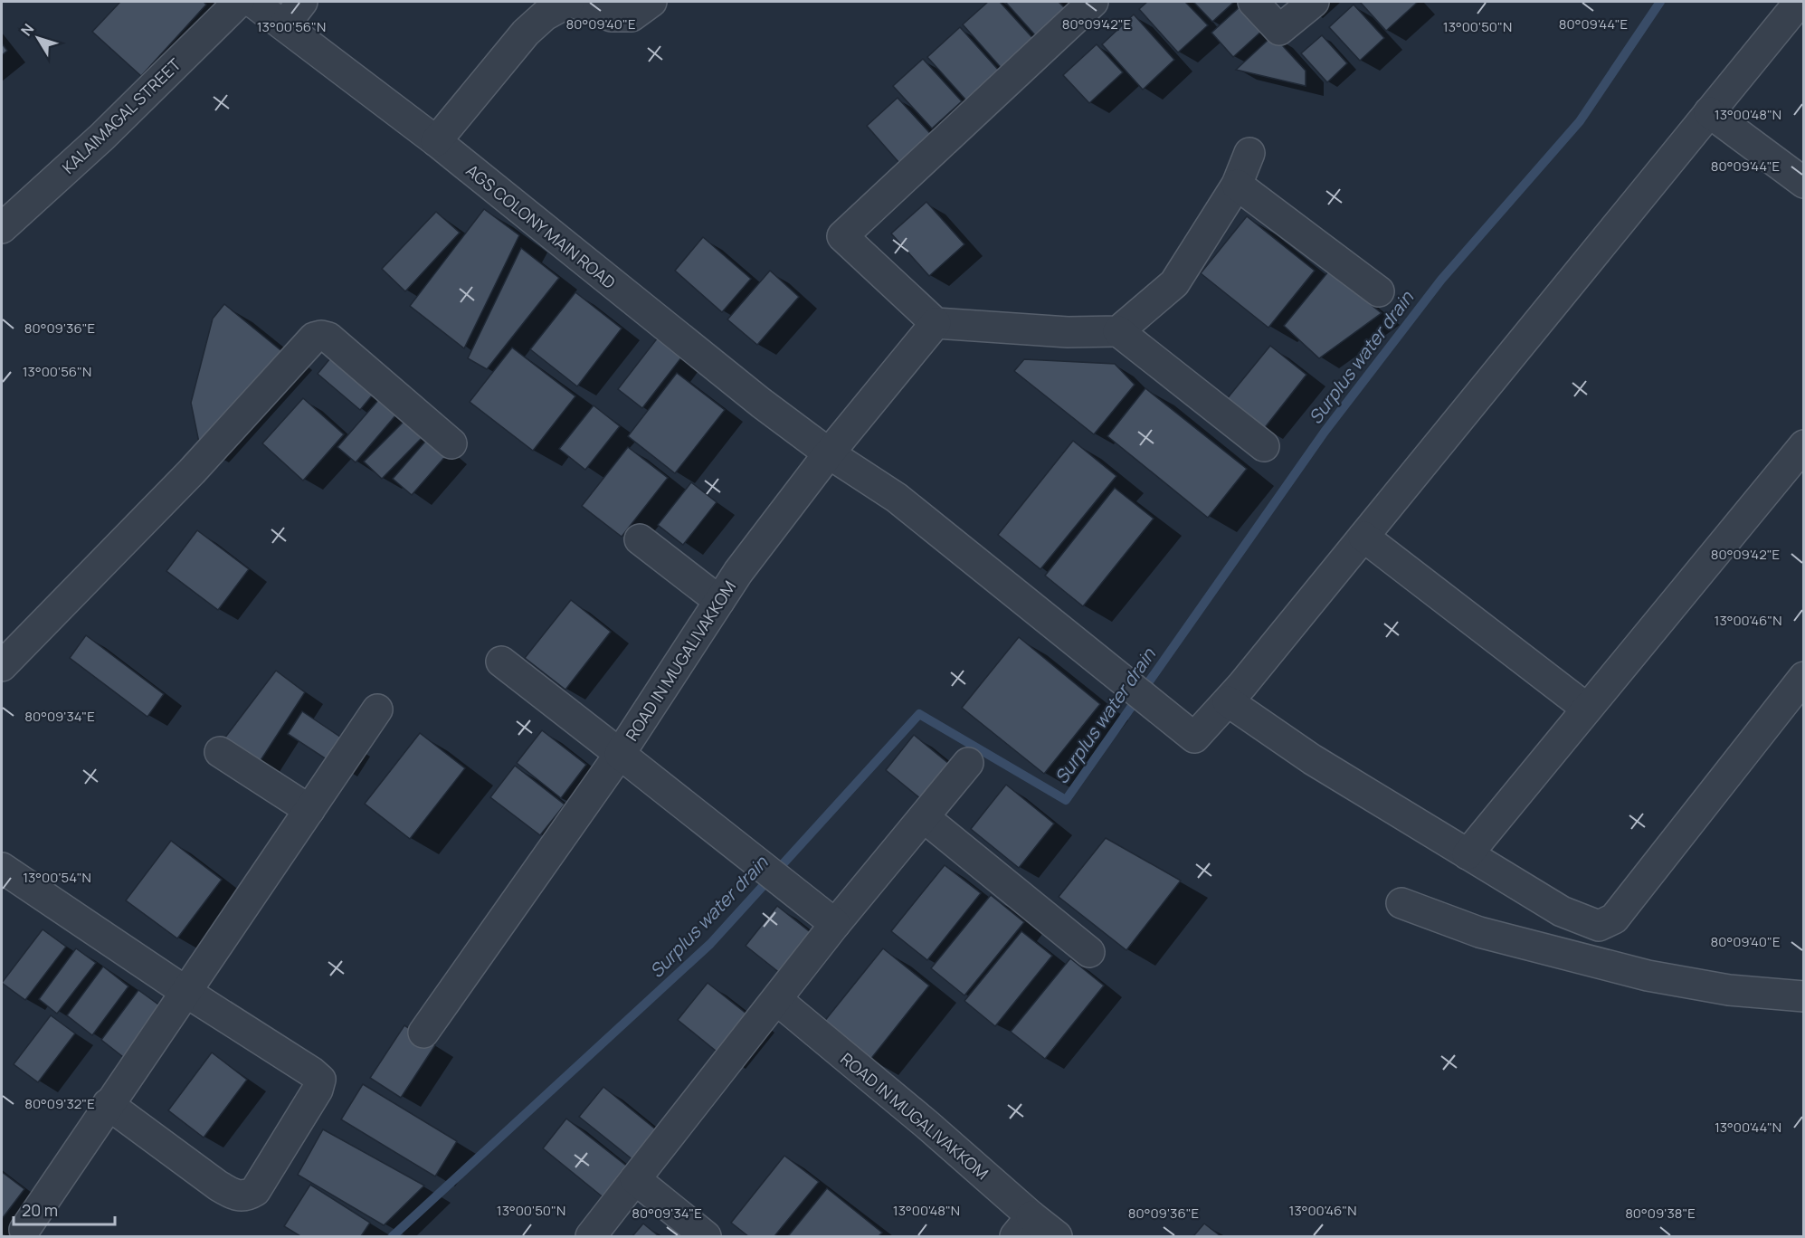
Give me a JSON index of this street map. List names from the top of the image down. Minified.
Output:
{"streets":{"street":["KALAIMAGAL STREET","AGS COLONY MAIN ROAD","ROAD IN MUGALIVAKKOM"]},"crossings":[["AGS COLONY MAIN ROAD","ROAD IN MUGALIVAKKOM"]],"water":["Surplus water drain"],"scale_bar":"20 m","north":"top left","coordinates":["80°09'40\"E","80°09'42\"E","80°09'44\"E","13°00'56\"N","13°00'50\"N","13°00'48\"N","80°09'36\"E","13°00'46\"N","80°09'34\"E","13°00'54\"N","80°09'32\"E","13°00'44\"N","80°09'38\"E"]}
